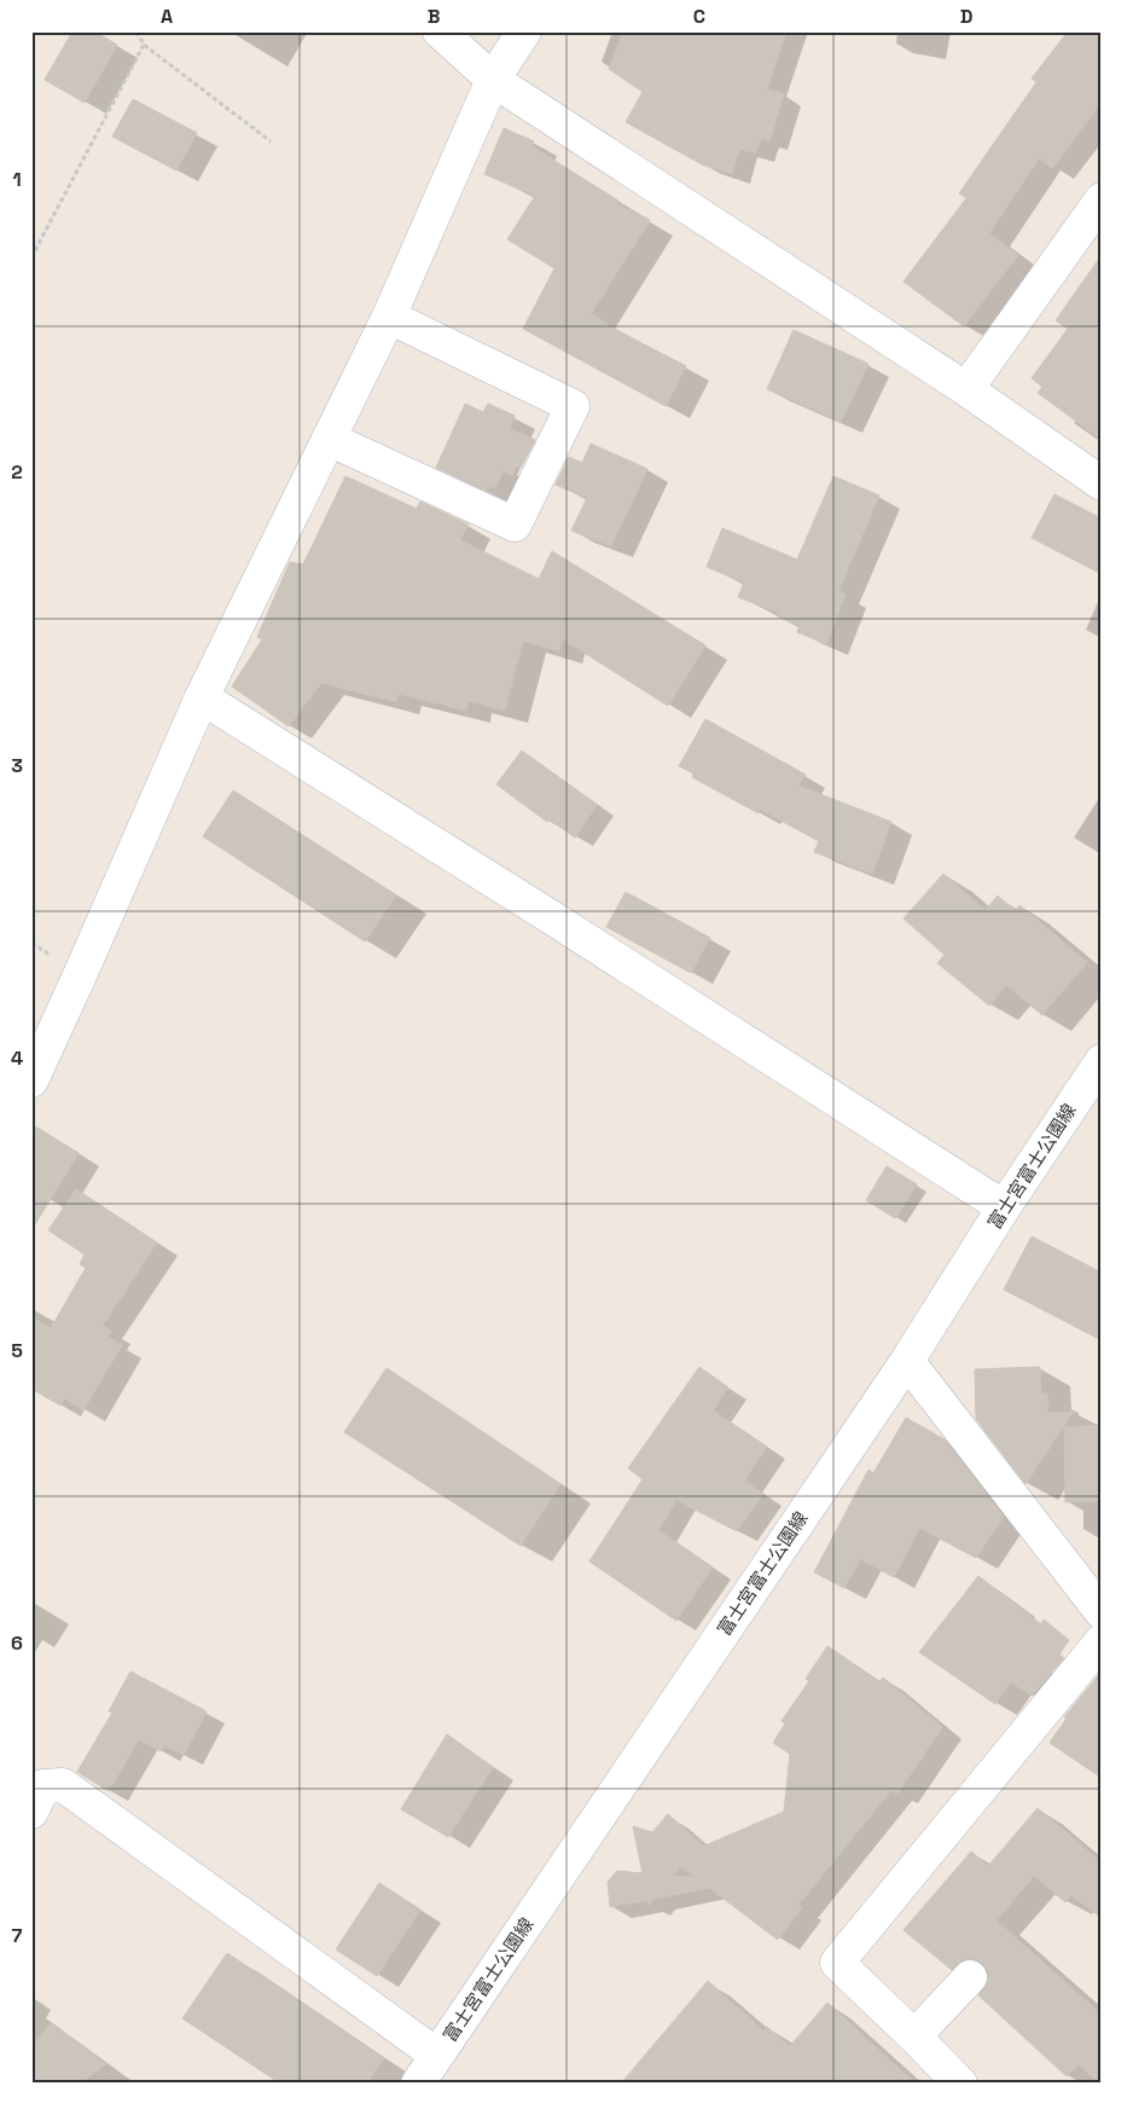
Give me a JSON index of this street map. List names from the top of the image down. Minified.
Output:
{"streets":{"street":["富士宮富士公園線"]},"grid":{"columns":["A","B","C","D"],"rows":["1","2","3","4","5","6","7"]}}
